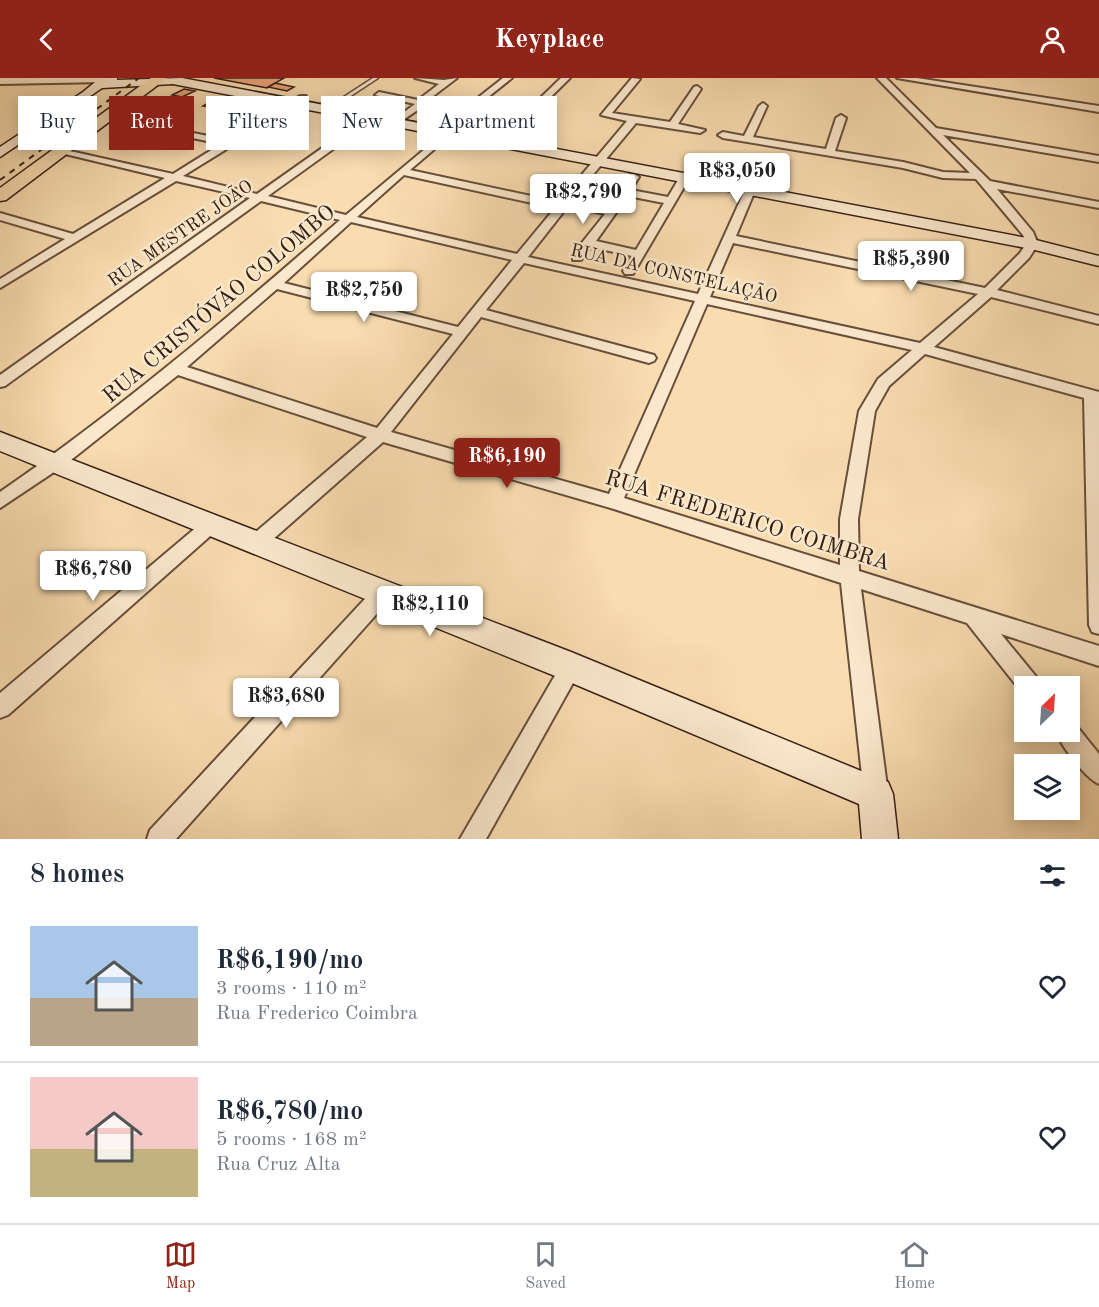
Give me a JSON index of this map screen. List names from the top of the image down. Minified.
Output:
{"streets":{"street":["RUA MESTRE JOÃO","RUA DA CONSTELAÇÃO","RUA CRISTÓVÃO COLOMBO","RUA FREDERICO COIMBRA"]},"crossings":[["RUA MESTRE JOÃO","RUA DA CONSTELAÇÃO"],["RUA DA CONSTELAÇÃO","RUA CRISTÓVÃO COLOMBO"],["RUA CRISTÓVÃO COLOMBO","RUA FREDERICO COIMBRA"]],"north":"top right","page":{"header":"Keyplace","chip":["Buy","Rent","Filters","New","Apartment"],"price":["R$3,050","R$2,790","R$5,390","R$2,750","R$6,190","R$6,780","R$2,110","R$3,680"],"heading":"8 homes","list":[{"name":"R$6,190/mo","note":"3 rooms · 110 m² · Rua Frederico Coimbra"},{"name":"R$6,780/mo","note":"5 rooms · 168 m² · Rua Cruz Alta"}],"tabs":["Map","Saved","Home"]}}
